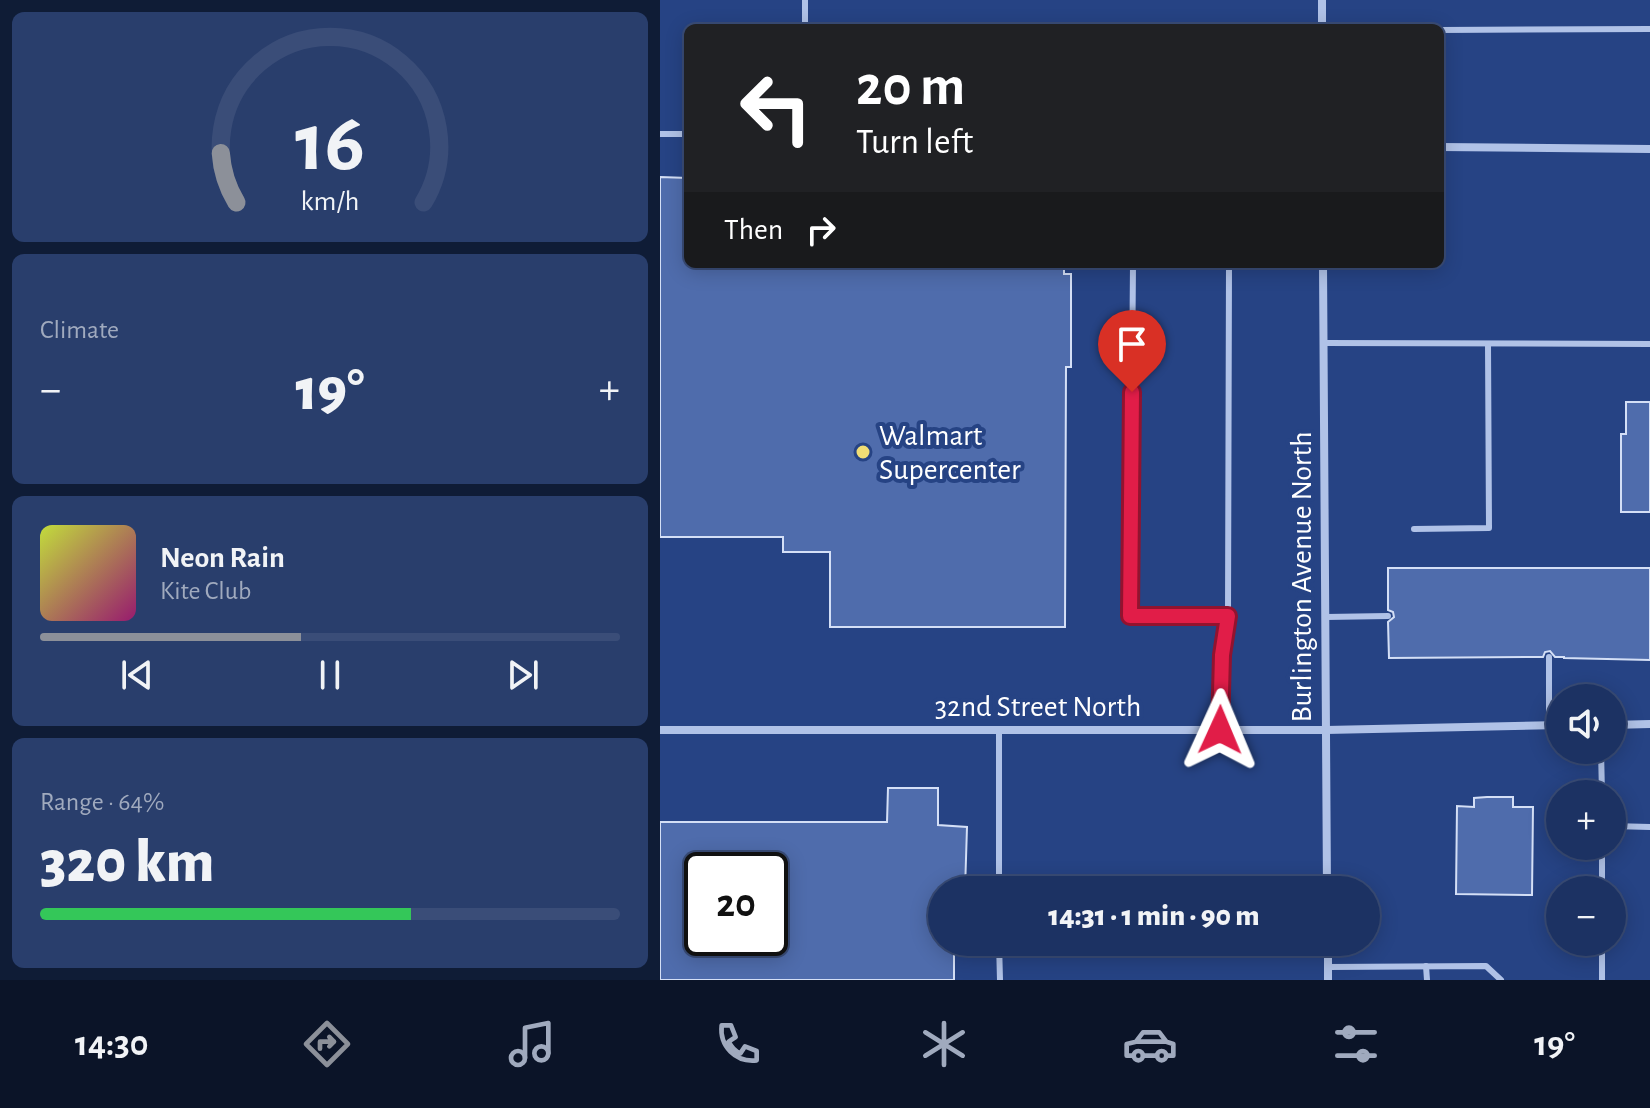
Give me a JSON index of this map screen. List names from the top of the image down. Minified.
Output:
{"streets":{"street":["Burlington Avenue North","32nd Street North"]},"crossings":[["Burlington Avenue North","32nd Street North"]],"places":["Walmart Supercenter"],"page":{"turn":["20 m","Turn left"],"then":"Then","tile":["Climate",["Range · 64%","320 km"]],"heat":["−","19°","+"],"song":["Neon Rain","Kite Club"],"map_buttons":["+","−"],"limit":"20","trip":"14:31 · 1 min · 90 m","tabs":["14:30","19°"],"gauge":["16","km/h"]}}
